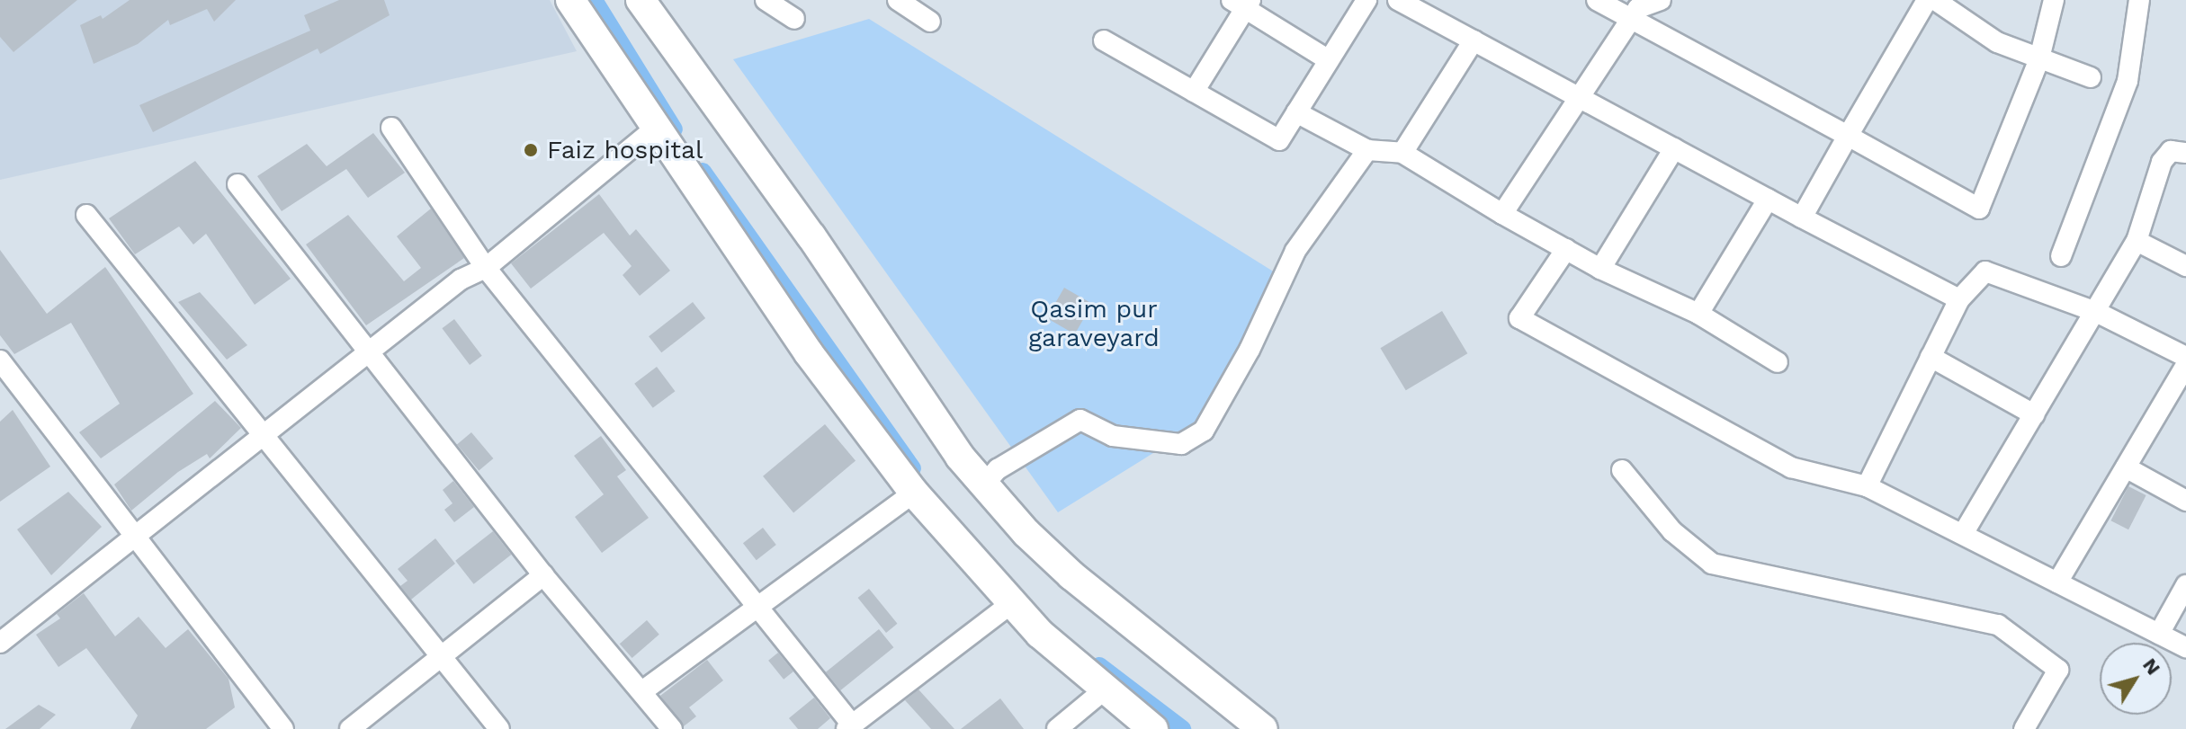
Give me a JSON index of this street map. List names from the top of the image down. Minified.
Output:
{"parks":["Qasim pur garaveyard"],"places":["Faiz hospital"],"north":"top right"}
